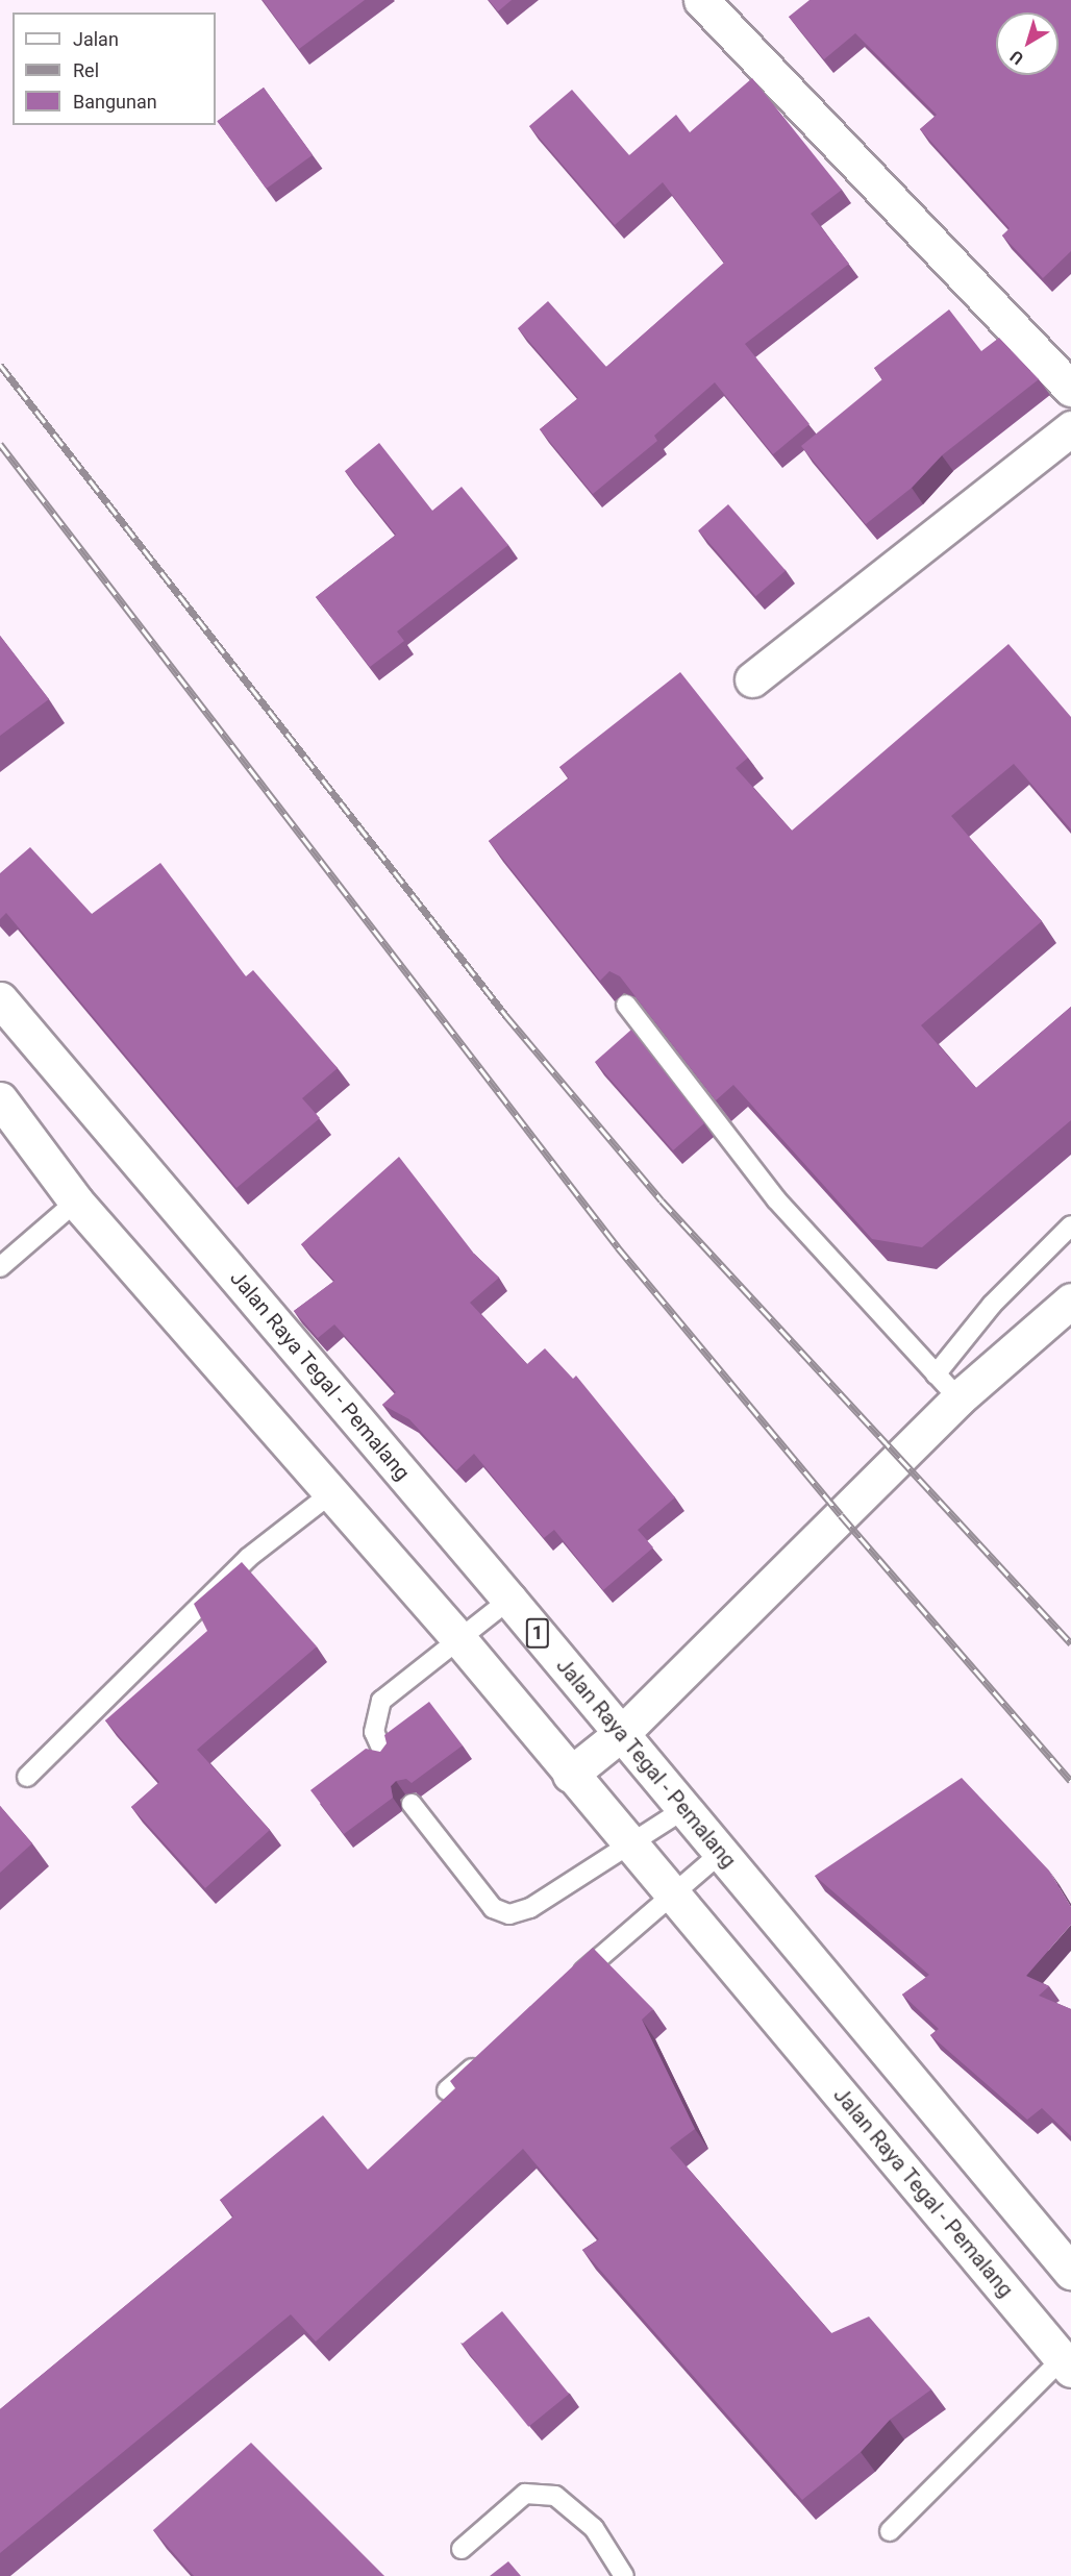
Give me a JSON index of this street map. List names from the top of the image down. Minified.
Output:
{"streets":{"main road":["Jalan Raya Tegal - Pemalang","1"]},"legend":["Jalan","Rel","Bangunan"],"north":"bottom left"}
